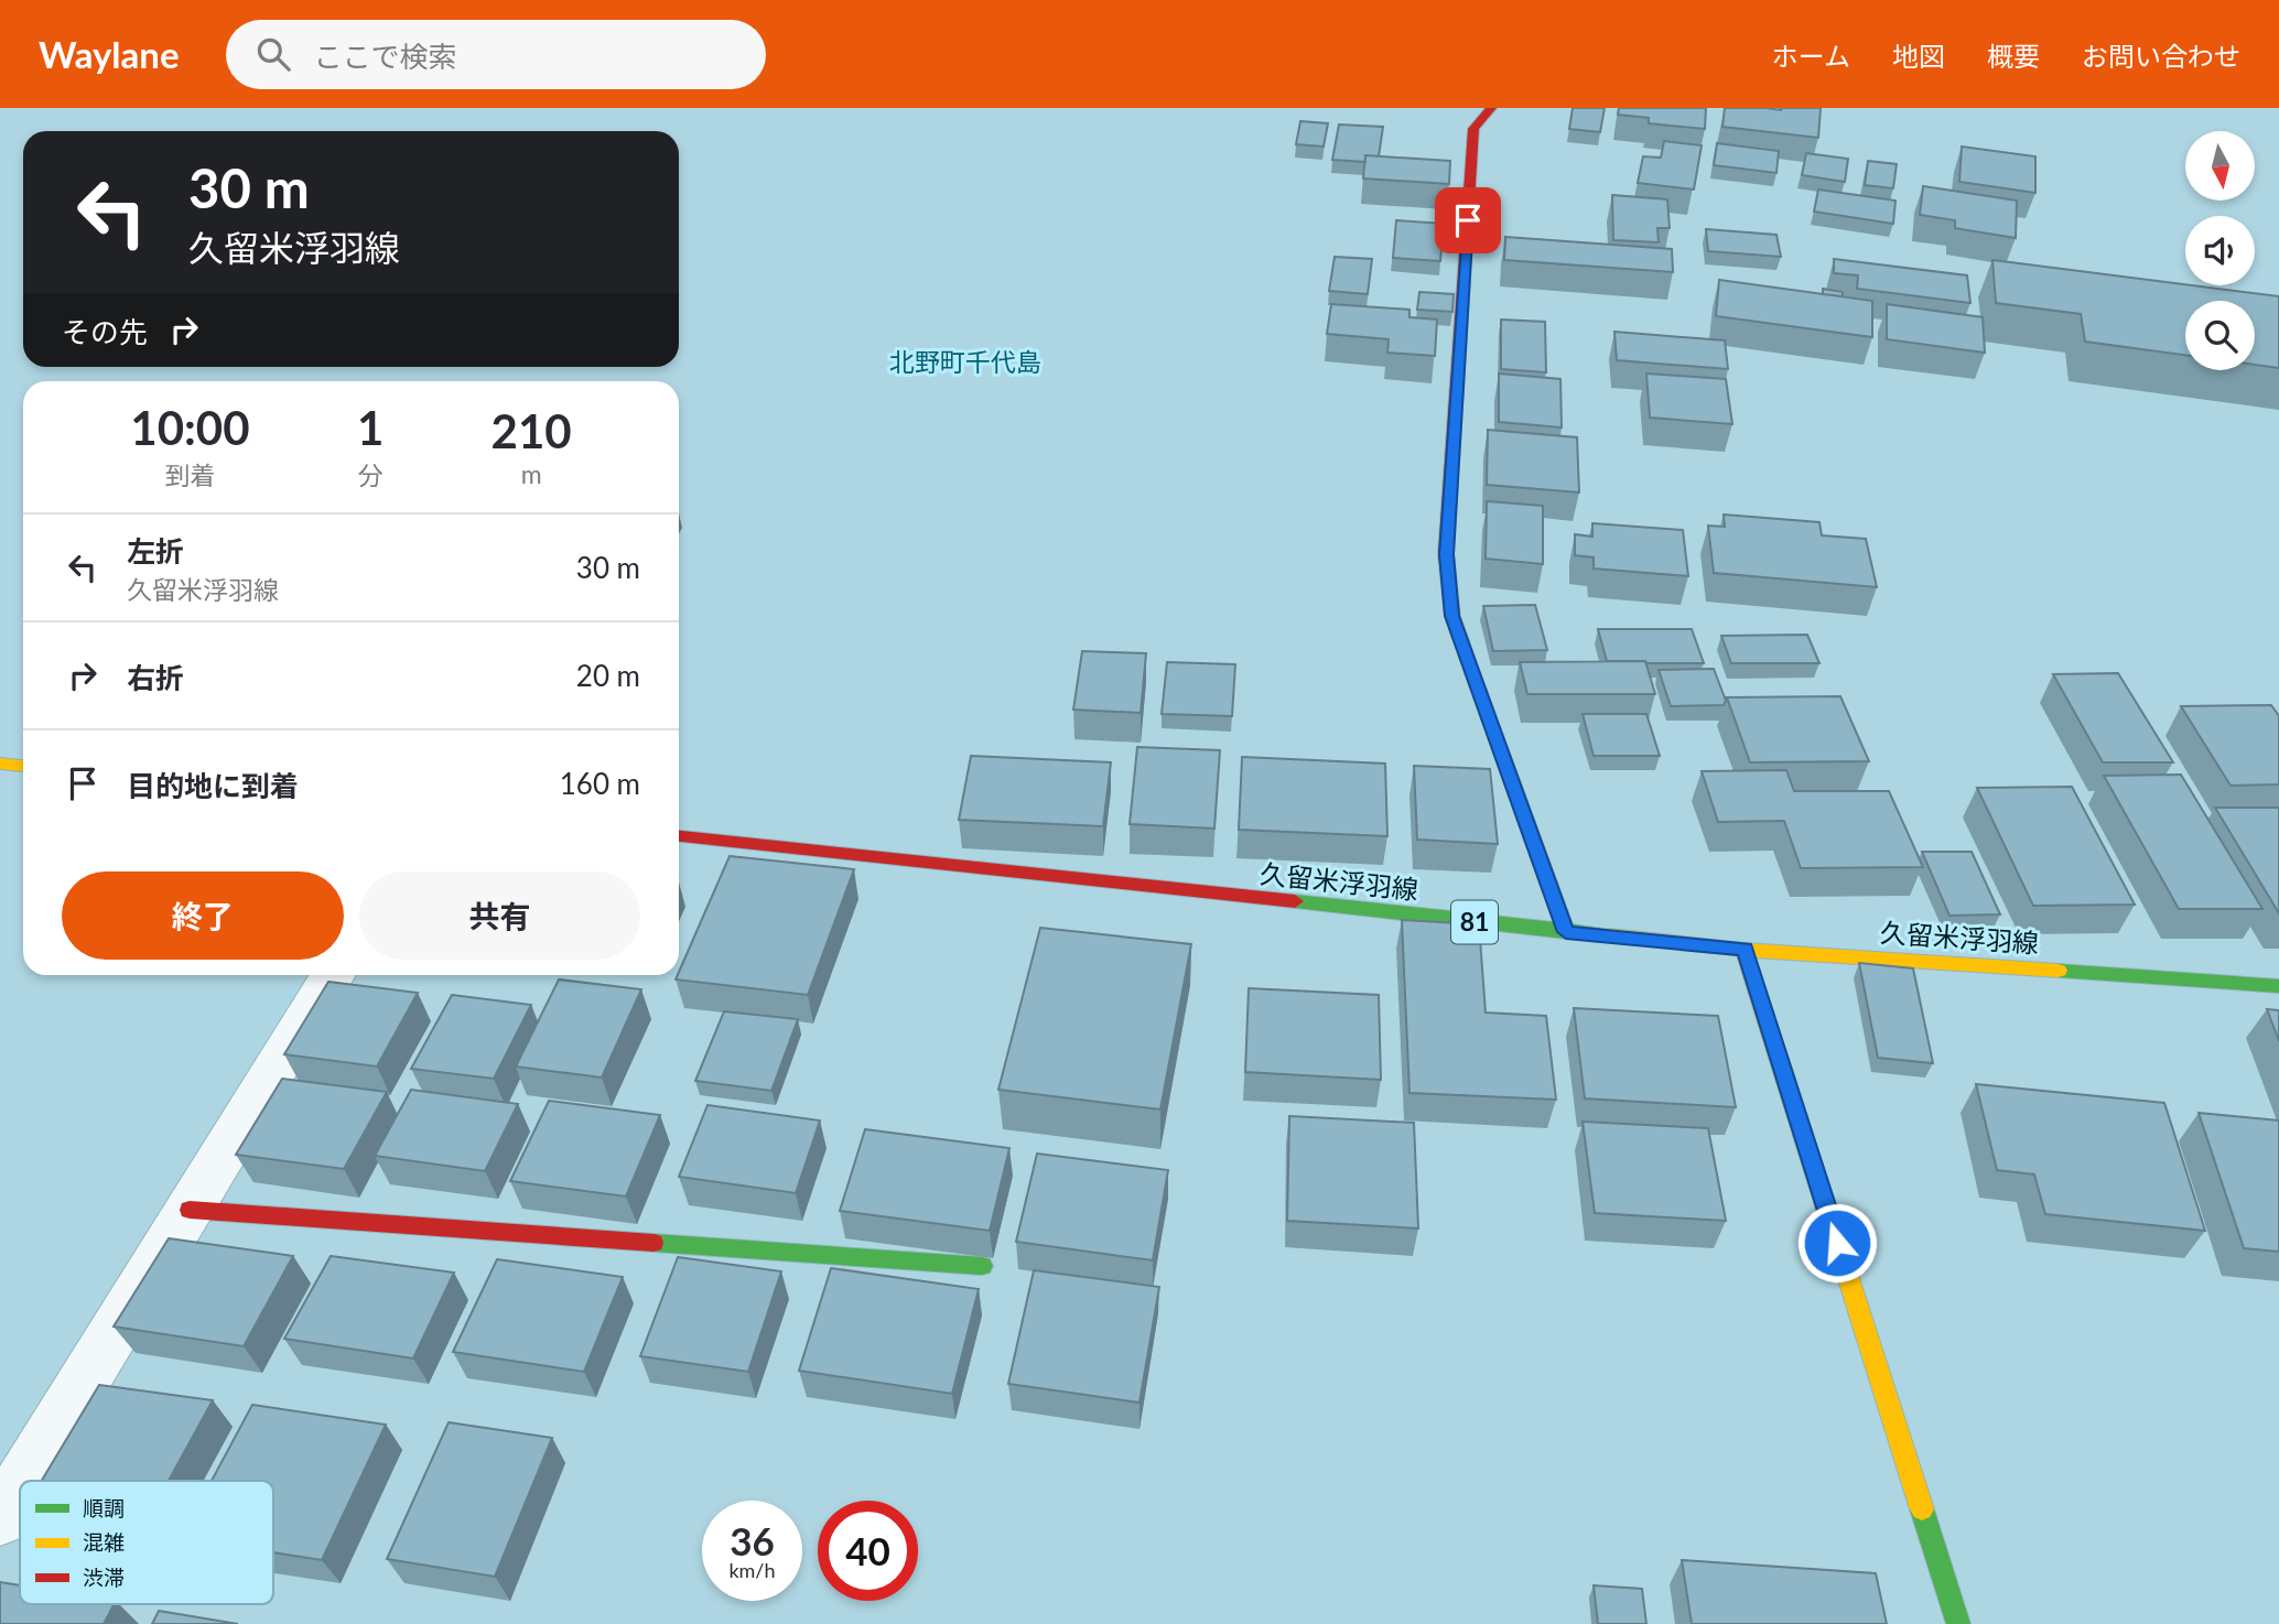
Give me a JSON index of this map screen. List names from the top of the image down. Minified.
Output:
{"streets":{"street":["久留米浮羽線","81"]},"districts":["北野町千代島"],"legend":["順調","混雑","渋滞"],"north":"bottom","page":{"header":"Waylane","search":"ここで検索","nav":["ホーム","地図","概要","お問い合わせ"],"turn":["30 m","久留米浮羽線"],"then":"その先","eta":["10:00","到着","1","分","210","m"],"list":[{"name":"左折","note":"久留米浮羽線","value":"30 m"},{"name":"右折","value":"20 m"},{"name":"目的地に到着","value":"160 m"}],"buttons":["終了","共有"],"speed":"36 km/h","limit":"40"}}
